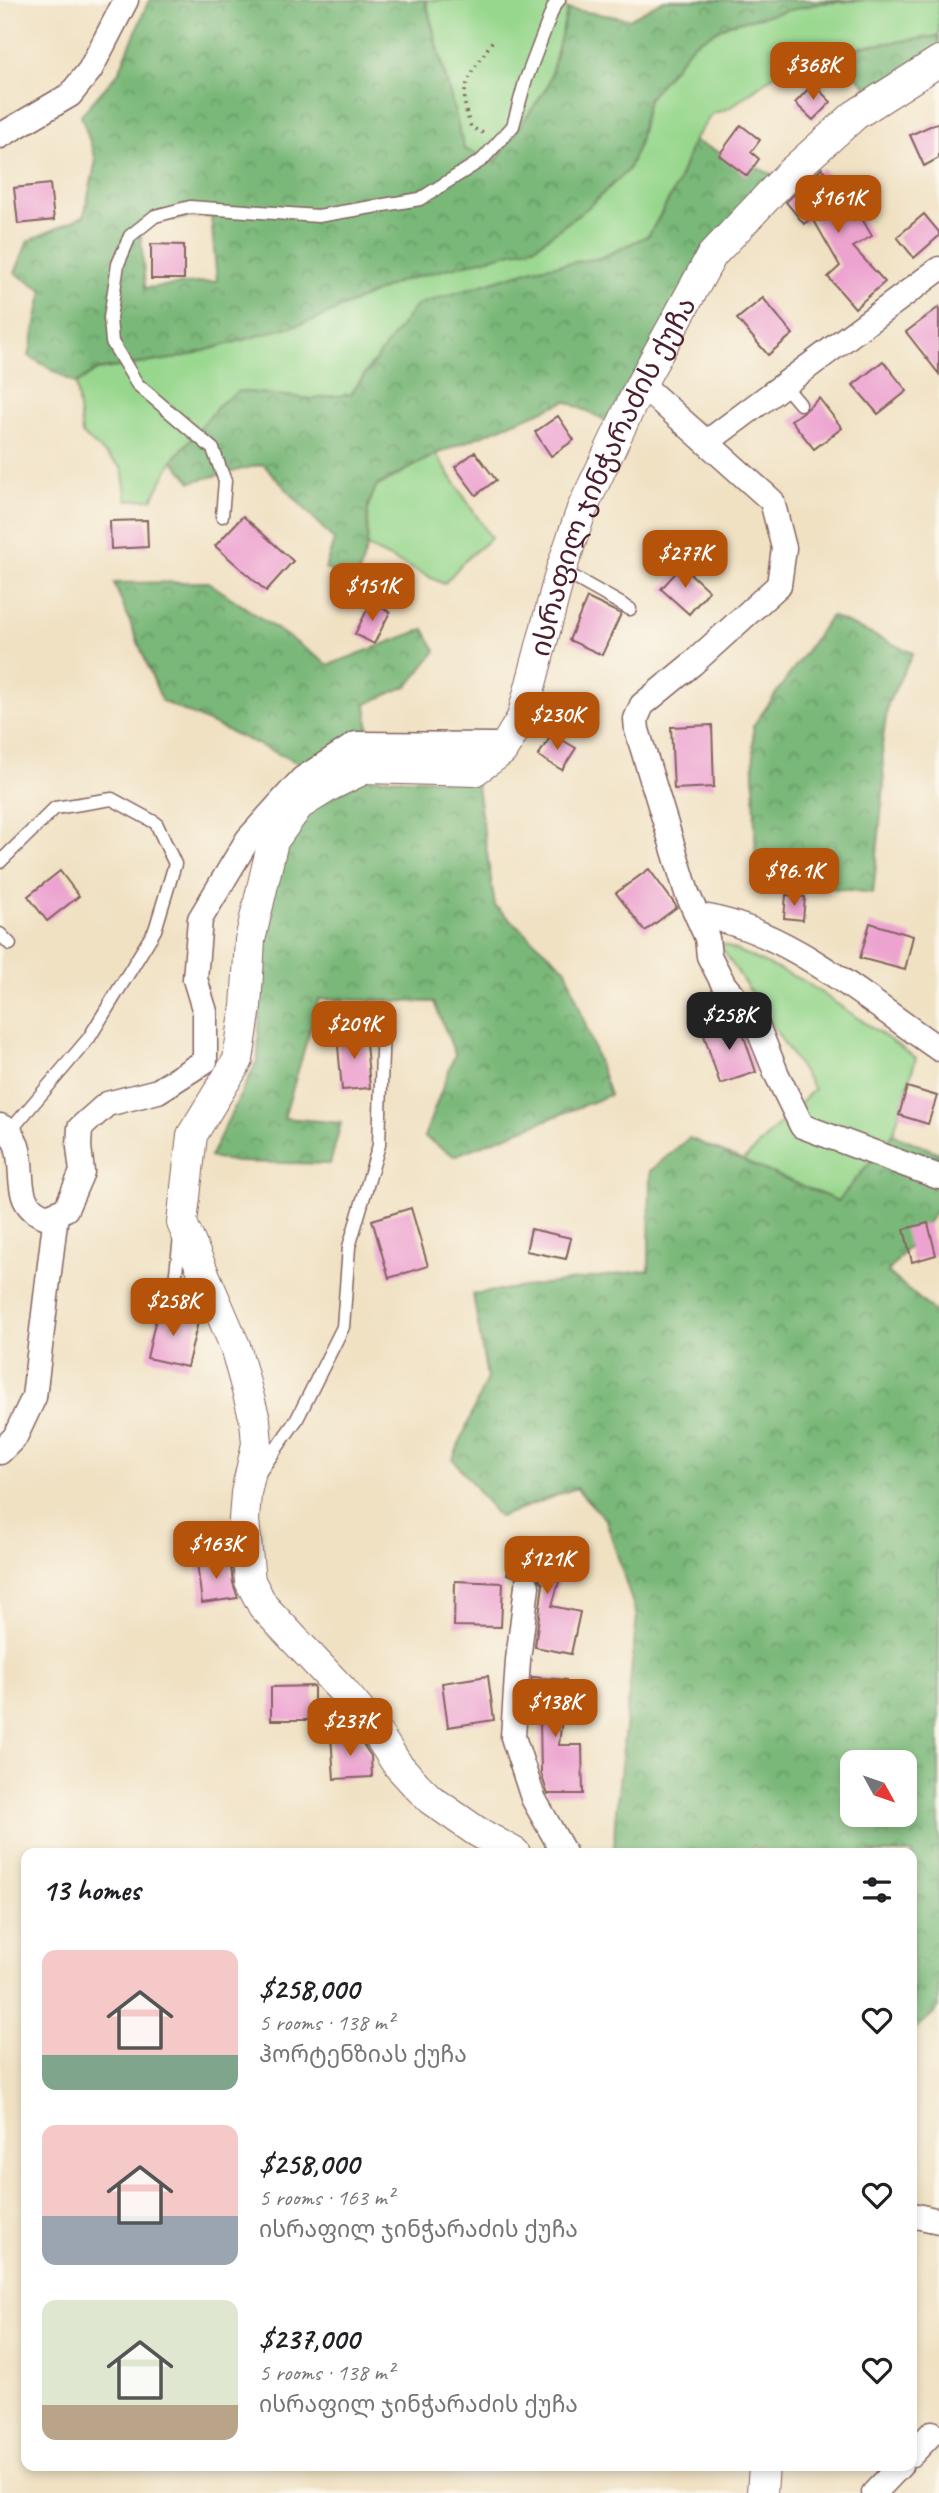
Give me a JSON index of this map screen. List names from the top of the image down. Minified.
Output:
{"streets":{"street":["ისრაფილ ჯინჭარაძის ქუჩა"]},"north":"bottom right","page":{"price":["$368K","$161K","$277K","$151K","$230K","$96.1K","$258K","$209K","$258K","$163K","$121K","$138K","$237K"],"heading":"13 homes","list":[{"name":"$258,000","note":"5 rooms · 138 m² · ჰორტენზიას ქუჩა"},{"name":"$258,000","note":"5 rooms · 163 m² · ისრაფილ ჯინჭარაძის ქუჩა"},{"name":"$237,000","note":"5 rooms · 138 m² · ისრაფილ ჯინჭარაძის ქუჩა"}]}}
